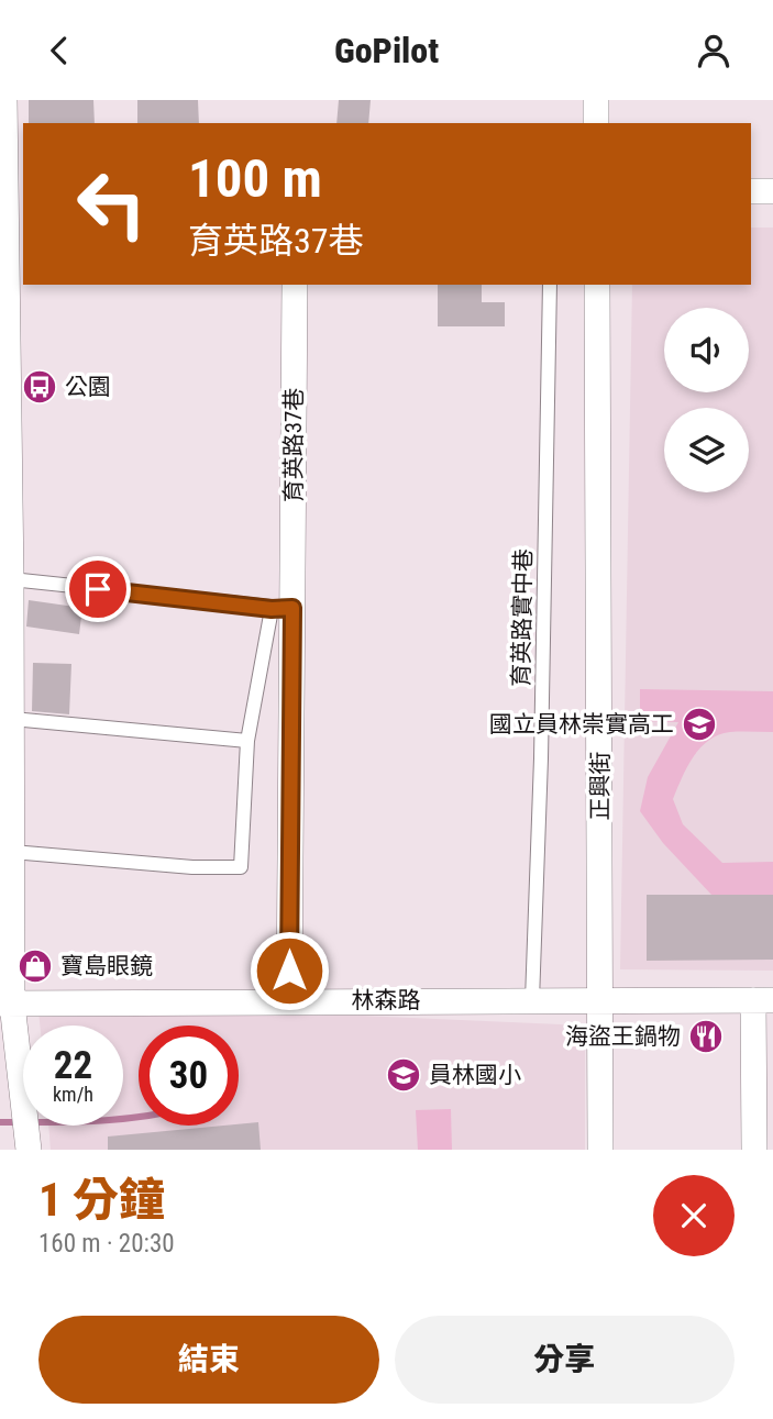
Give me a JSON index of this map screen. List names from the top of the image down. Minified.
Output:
{"streets":{"street":["育英路37巷","正興街","林森路"],"lane":["育英路實中巷"]},"crossings":[["育英路37巷","林森路"],["育英路實中巷","林森路"],["正興街","林森路"]],"places":{"bus stop":["公園"],"school or university":["國立員林崇實高工","員林國小"],"shop":["寶島眼鏡"],"restaurant":["海盜王鍋物"]},"page":{"header":"GoPilot","turn":["100 m","育英路37巷"],"speed":"22 km/h","limit":"30","heading":["1 分鐘","160 m · 20:30"],"buttons":["結束","分享"]}}
